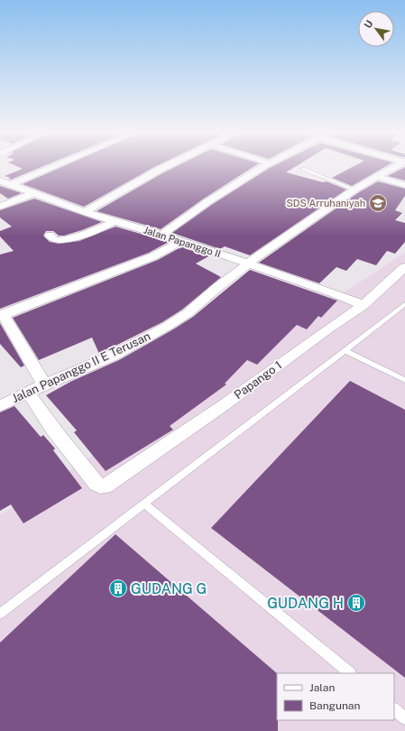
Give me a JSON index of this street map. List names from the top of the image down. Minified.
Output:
{"streets":{"street":["Jalan Papanggo II","Jalan Papanggo II E Terusan","Papango 1"]},"crossings":[["Jalan Papanggo II","Jalan Papanggo II E Terusan"],["Jalan Papanggo II","Papango 1"],["Jalan Papanggo II E Terusan","Papango 1"]],"places":{"school or university":["SDS Arruhaniyah"],"building":["GUDANG G","GUDANG H"]},"legend":["Jalan","Bangunan"],"north":"top left"}
